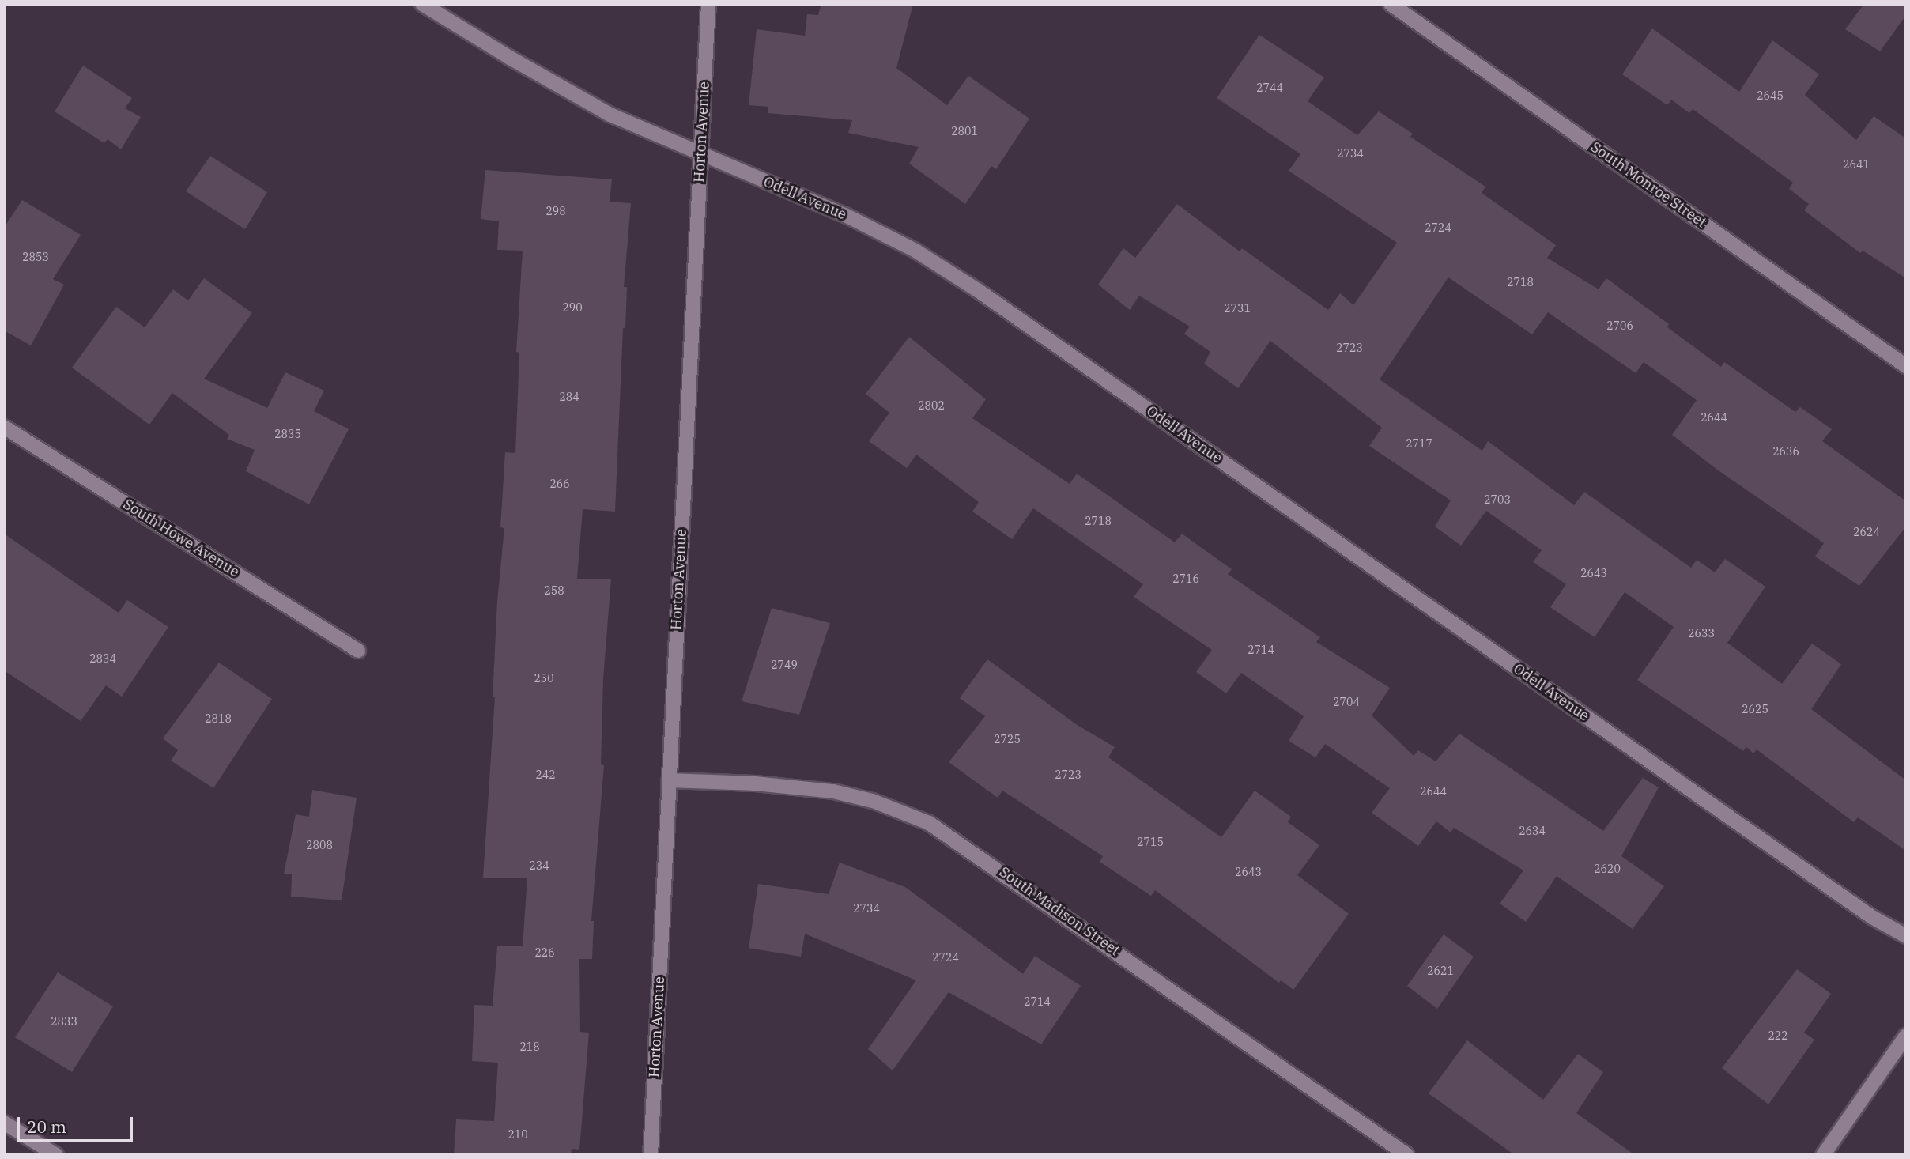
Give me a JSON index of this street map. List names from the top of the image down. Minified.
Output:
{"streets":{"street":["Horton Avenue","South Monroe Street","Odell Avenue","South Howe Avenue","South Madison Street"]},"crossings":[["Horton Avenue","Odell Avenue"],["Horton Avenue","South Madison Street"]],"house_numbers":["2744","2645","2801","2734","2641","298","2724","2853","2718","290","2731","2706","2723","284","2802","2644","2835","2717","2636","266","2703","2718","2624","2643","2716","258","2633","2714","2834","2749","250","2704","2625","2818","2725","242","2723","2644","2634","2715","2808","234","2620","2643","2734","226","2724","2621","2714","2833","222","218","210"],"scale_bar":"20 m"}
